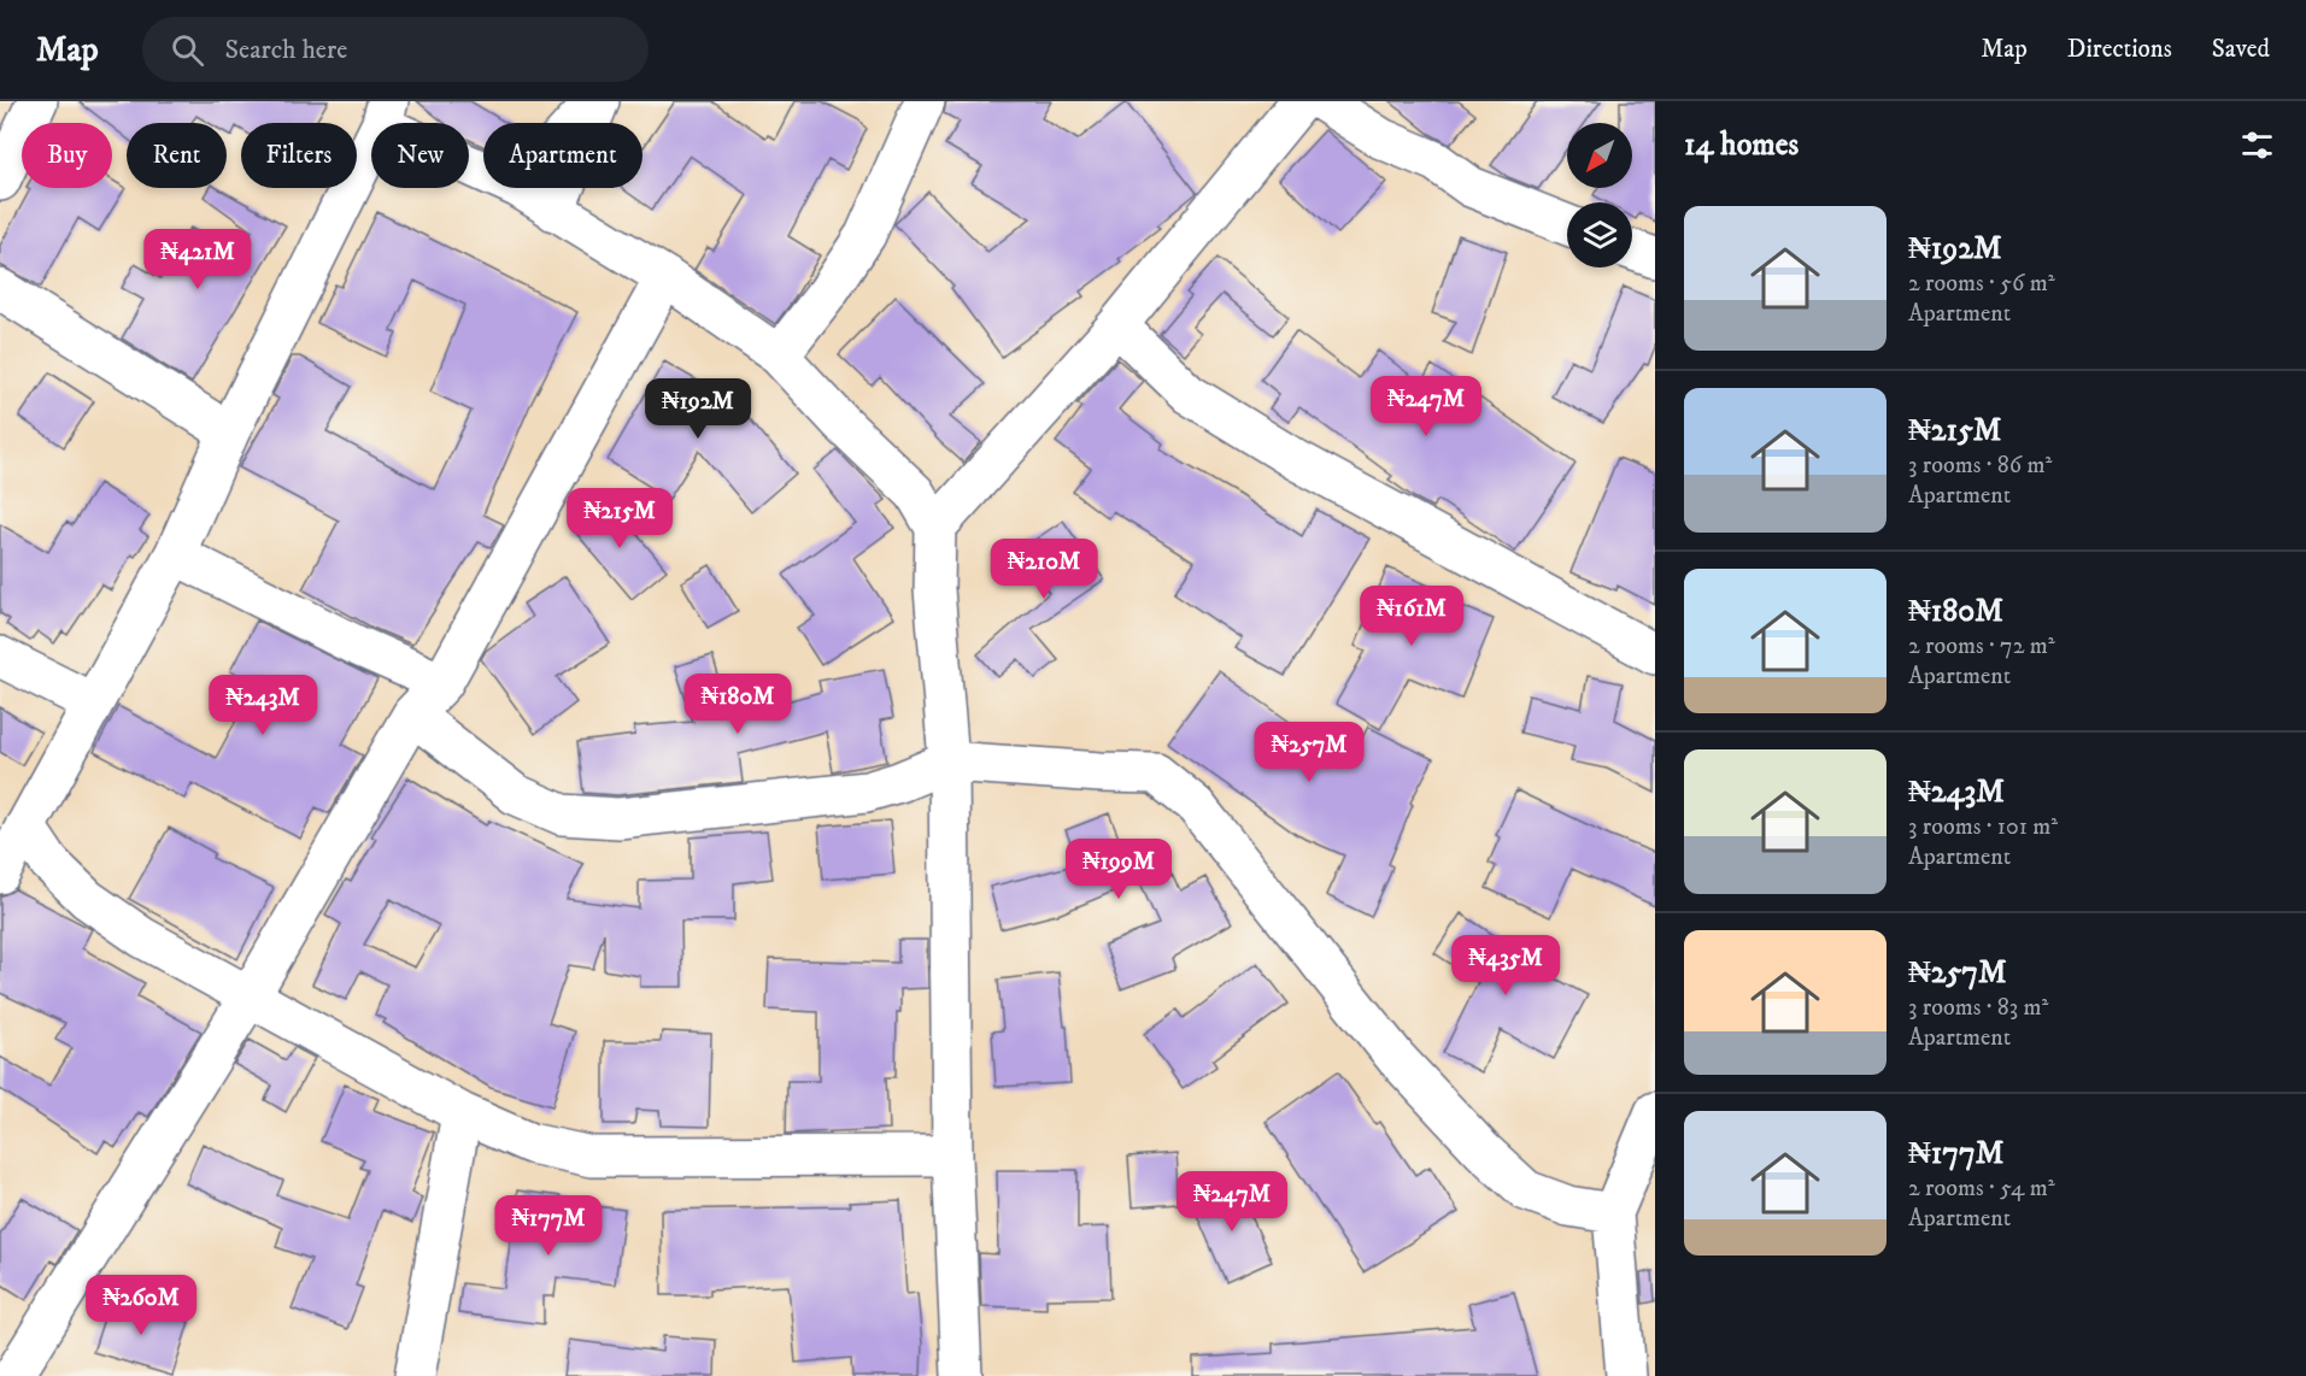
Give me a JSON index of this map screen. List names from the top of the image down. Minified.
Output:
{"north":"bottom left","page":{"header":"Map","search":"Search here","nav":["Map","Directions","Saved"],"heading":"14 homes","chip":["Buy","Rent","Filters","New","Apartment"],"list":[{"name":"₦192M","note":"2 rooms · 56 m² · Apartment"},{"name":"₦215M","note":"3 rooms · 86 m² · Apartment"},{"name":"₦180M","note":"2 rooms · 72 m² · Apartment"},{"name":"₦243M","note":"3 rooms · 101 m² · Apartment"},{"name":"₦257M","note":"3 rooms · 83 m² · Apartment"},{"name":"₦177M","note":"2 rooms · 54 m² · Apartment"}],"price":["₦421M","₦247M","₦192M","₦215M","₦210M","₦161M","₦180M","₦243M","₦257M","₦199M","₦435M","₦247M","₦177M","₦260M"]}}
